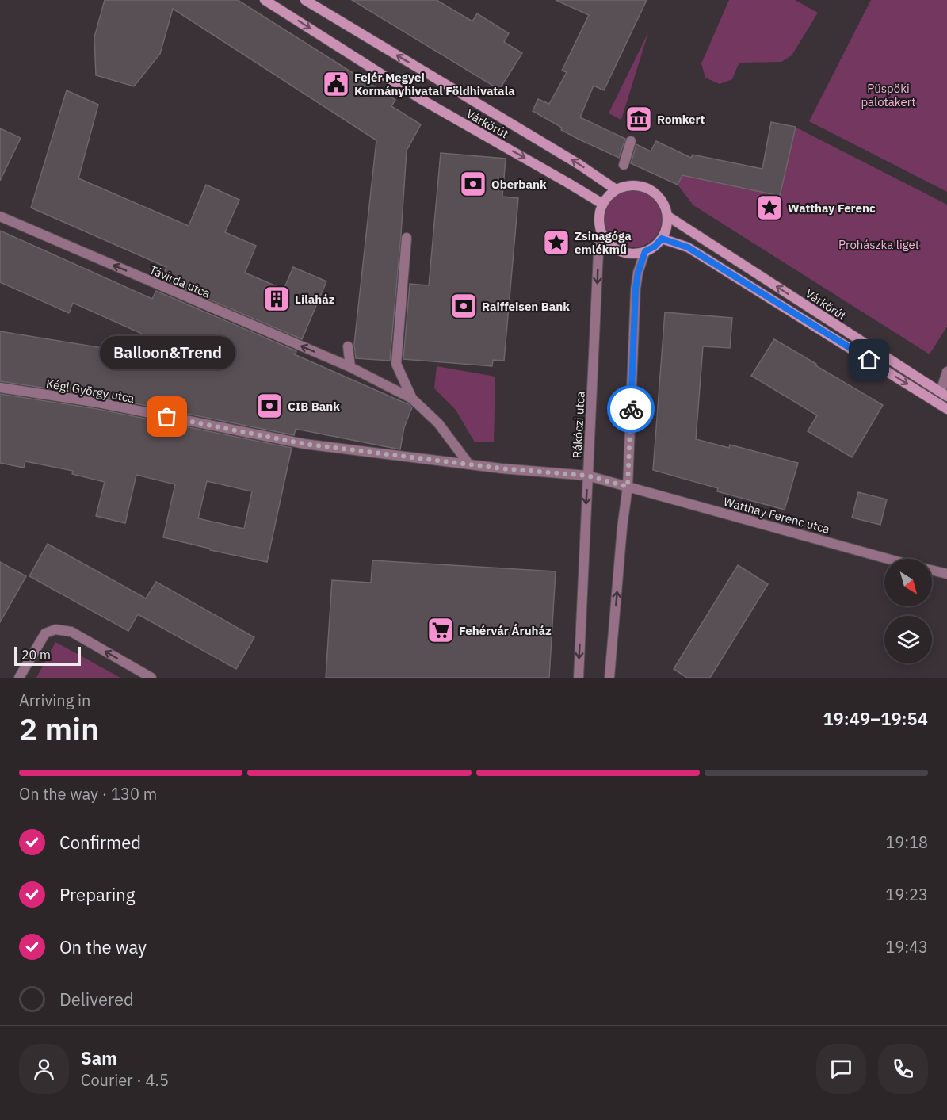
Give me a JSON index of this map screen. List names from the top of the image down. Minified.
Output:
{"streets":{"street":["Várkörút","Távirda utca","Kégl György utca","Rákóczi utca","Watthay Ferenc utca"]},"crossings":[["Várkörút","Rákóczi utca"],["Kégl György utca","Rákóczi utca"],["Kégl György utca","Watthay Ferenc utca"]],"one_way":["Távirda utca"],"parks":["Püspöki palotakert","Prohászka liget"],"places":{"public building":["Fejér Megyei Kormányhivatal Földhivatala"],"museum":["Romkert"],"bank":["Oberbank","Raiffeisen Bank","CIB Bank"],"place":["Watthay Ferenc","Zsinagóga emlékmű"],"building":["Lilaház"],"other":["Balloon&Trend"],"supermarket":["Fehérvár Áruház"]},"scale_bar":"20 m","north":"bottom right","page":{"bubble":"Balloon&Trend","scale":"20 m","heading":["2 min","Arriving in","19:49–19:54"],"panel":["Sam","Courier · 4.5"],"bar":"On the way · 130 m","list":[["Confirmed","19:18"],["Preparing","19:23"],["On the way","19:43"],"Delivered"]}}
